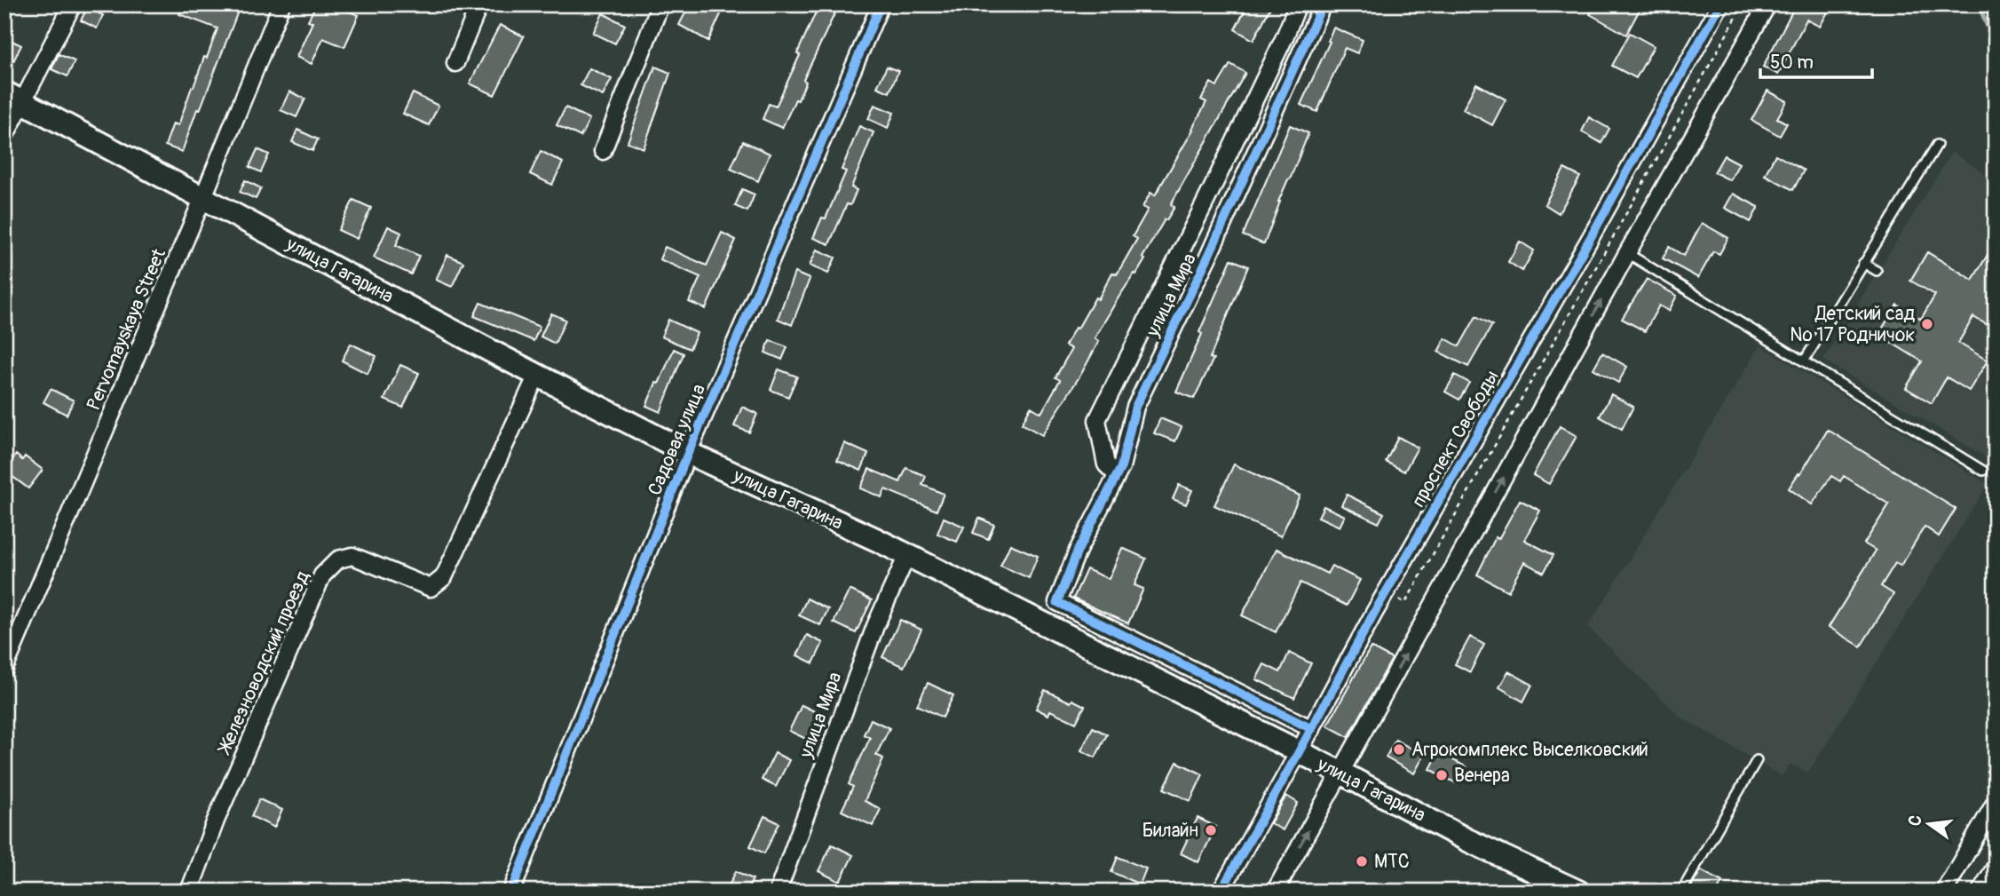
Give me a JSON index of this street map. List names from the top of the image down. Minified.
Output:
{"streets":{"main road":["улица Гагарина"],"street":["улица Мира","Pervomayskaya Street","проспект Свободы","Садовая улица","Железноводский проезд"]},"crossings":[["улица Гагарина","улица Мира"],["улица Гагарина","Pervomayskaya Street"],["улица Гагарина","проспект Свободы"],["улица Гагарина","Садовая улица"],["улица Гагарина","Железноводский проезд"],["улица Мира","проспект Свободы"]],"places":["Детский сад № 17 Родничок","Агрокомплекс Выселковский","Венера","Билайн","МТС"],"scale_bar":"50 m","north":"left"}
